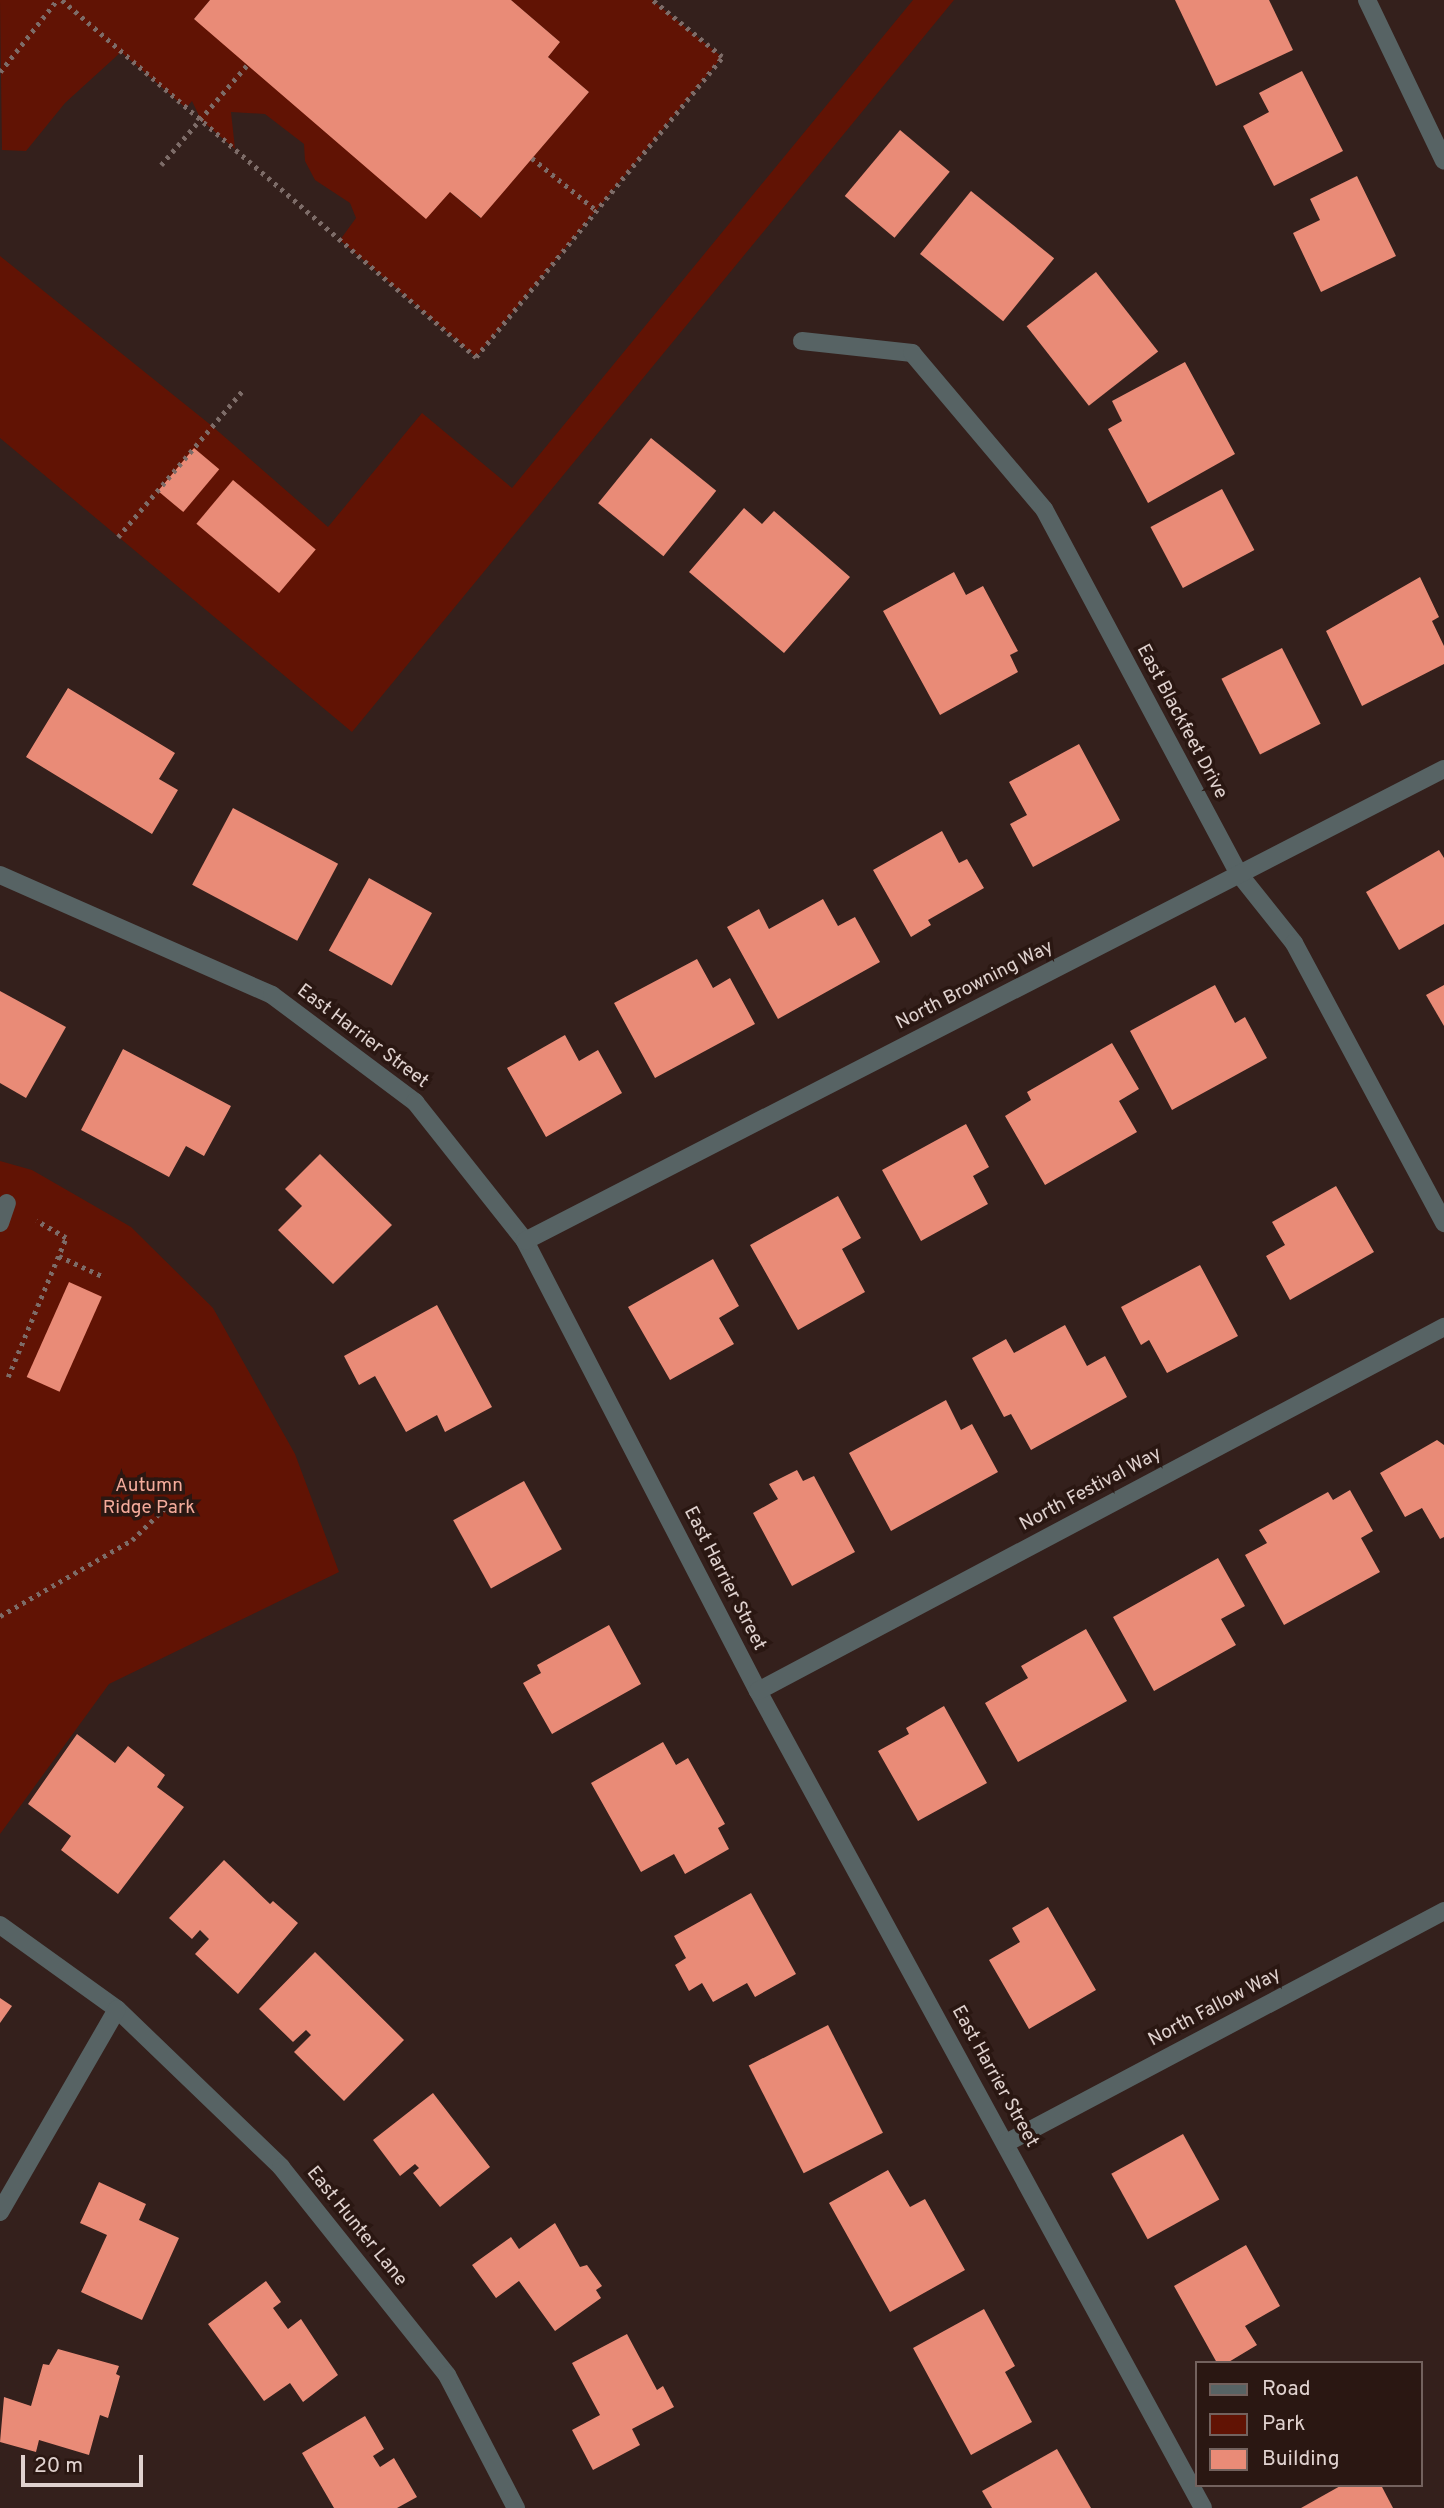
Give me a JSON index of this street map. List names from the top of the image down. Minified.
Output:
{"streets":{"street":["East Blackfeet Drive","North Browning Way","East Harrier Street","North Festival Way","North Fallow Way","East Hunter Lane"]},"crossings":[["East Blackfeet Drive","North Browning Way"],["North Browning Way","East Harrier Street"],["East Harrier Street","North Festival Way"],["East Harrier Street","North Fallow Way"]],"parks":["Autumn Ridge Park"],"legend":["Road","Park","Building"],"scale_bar":"20 m"}
